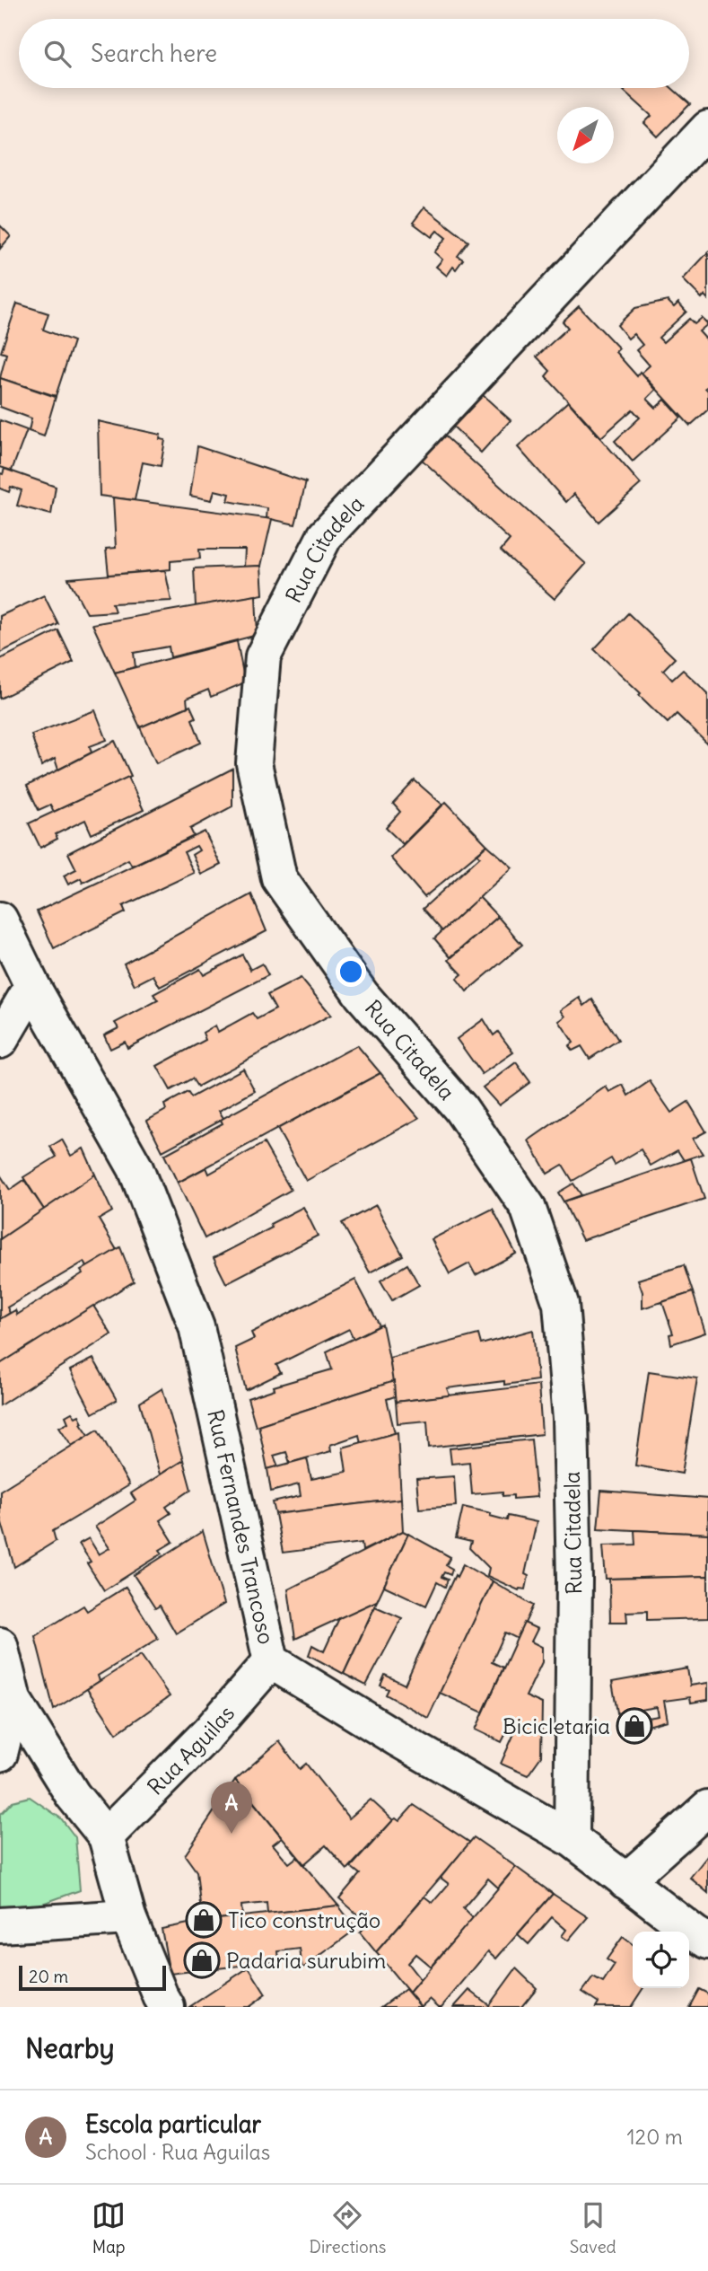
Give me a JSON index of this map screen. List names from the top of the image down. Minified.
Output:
{"streets":{"street":["Rua Citadela","Rua Fernandes Trancoso","Rua Aguilas"]},"crossings":[["Rua Citadela","Rua Fernandes Trancoso"],["Rua Fernandes Trancoso","Rua Aguilas"]],"places":{"shop":["Bicicletaria","Tico construção","Padaria surubim"]},"scale_bar":"20 m","north":"bottom left","page":{"search":"Search here","pins":"A","scale":"20 m","heading":"Nearby","list":[{"mark":"A","name":"Escola particular","note":"School · Rua Aguilas","value":"120 m"}],"nav":["Map","Directions","Saved"]}}
